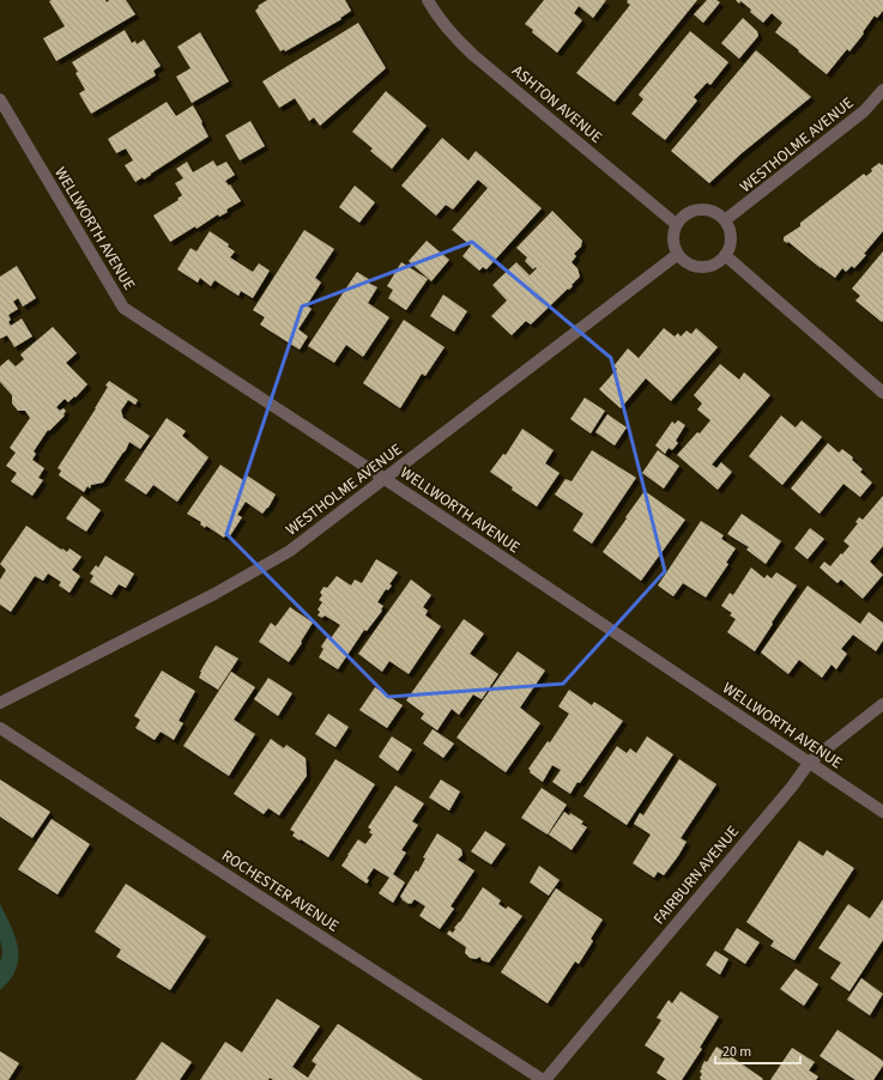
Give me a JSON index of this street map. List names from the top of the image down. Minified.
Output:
{"streets":{"street":["ASHTON AVENUE","WESTHOLME AVENUE","WELLWORTH AVENUE","FAIRBURN AVENUE","ROCHESTER AVENUE"]},"crossings":[["ASHTON AVENUE","WESTHOLME AVENUE"],["WESTHOLME AVENUE","WELLWORTH AVENUE"],["WELLWORTH AVENUE","FAIRBURN AVENUE"],["FAIRBURN AVENUE","ROCHESTER AVENUE"]],"scale_bar":"20 m"}
